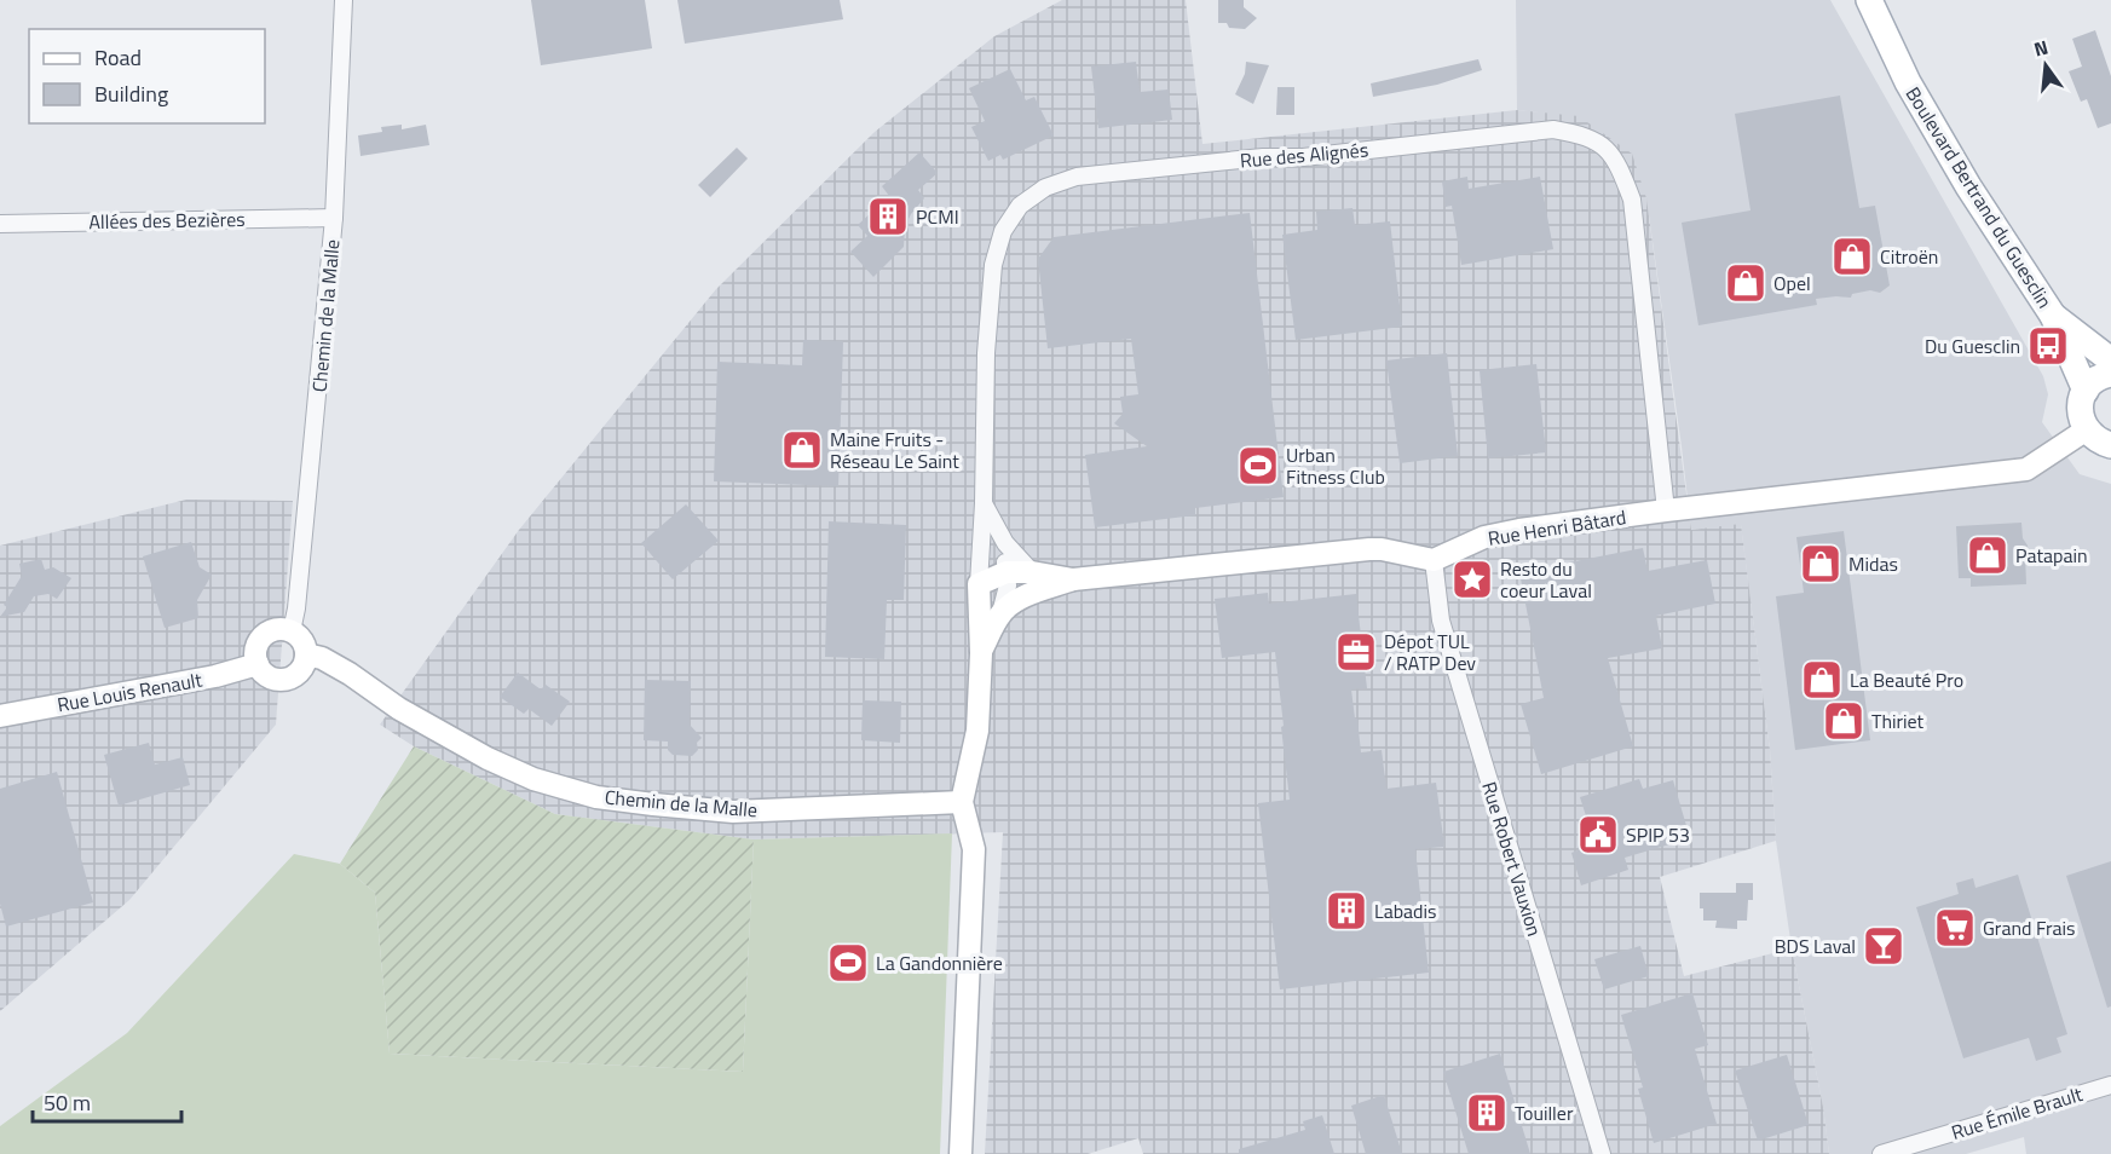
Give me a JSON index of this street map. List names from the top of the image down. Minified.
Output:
{"streets":{"main road":["Boulevard Bertrand du Guesclin"],"street":["Rue des Alignés","Allées des Bezières","Chemin de la Malle","Rue Henri Bâtard","Rue Louis Renault","Rue Robert Vauxion","Rue Émile Brault"]},"crossings":[["Rue des Alignés","Rue Henri Bâtard"],["Allées des Bezières","Chemin de la Malle"],["Chemin de la Malle","Rue Louis Renault"],["Rue Henri Bâtard","Rue Robert Vauxion"]],"places":{"building":["PCMI","Labadis","Touiller"],"shop":["Citroën","Opel","Maine Fruits - Réseau Le Saint","Patapain","Midas","La Beauté Pro","Thiriet"],"bus stop":["Du Guesclin"],"sports":["Urban Fitness Club","La Gandonnière"],"place":["Resto du coeur Laval"],"office":["Dépot TUL / RATP Dev"],"public building":["SPIP 53"],"supermarket":["Grand Frais"],"bar":["BDS Laval"]},"legend":["Road","Building"],"scale_bar":"50 m","north":"top"}
